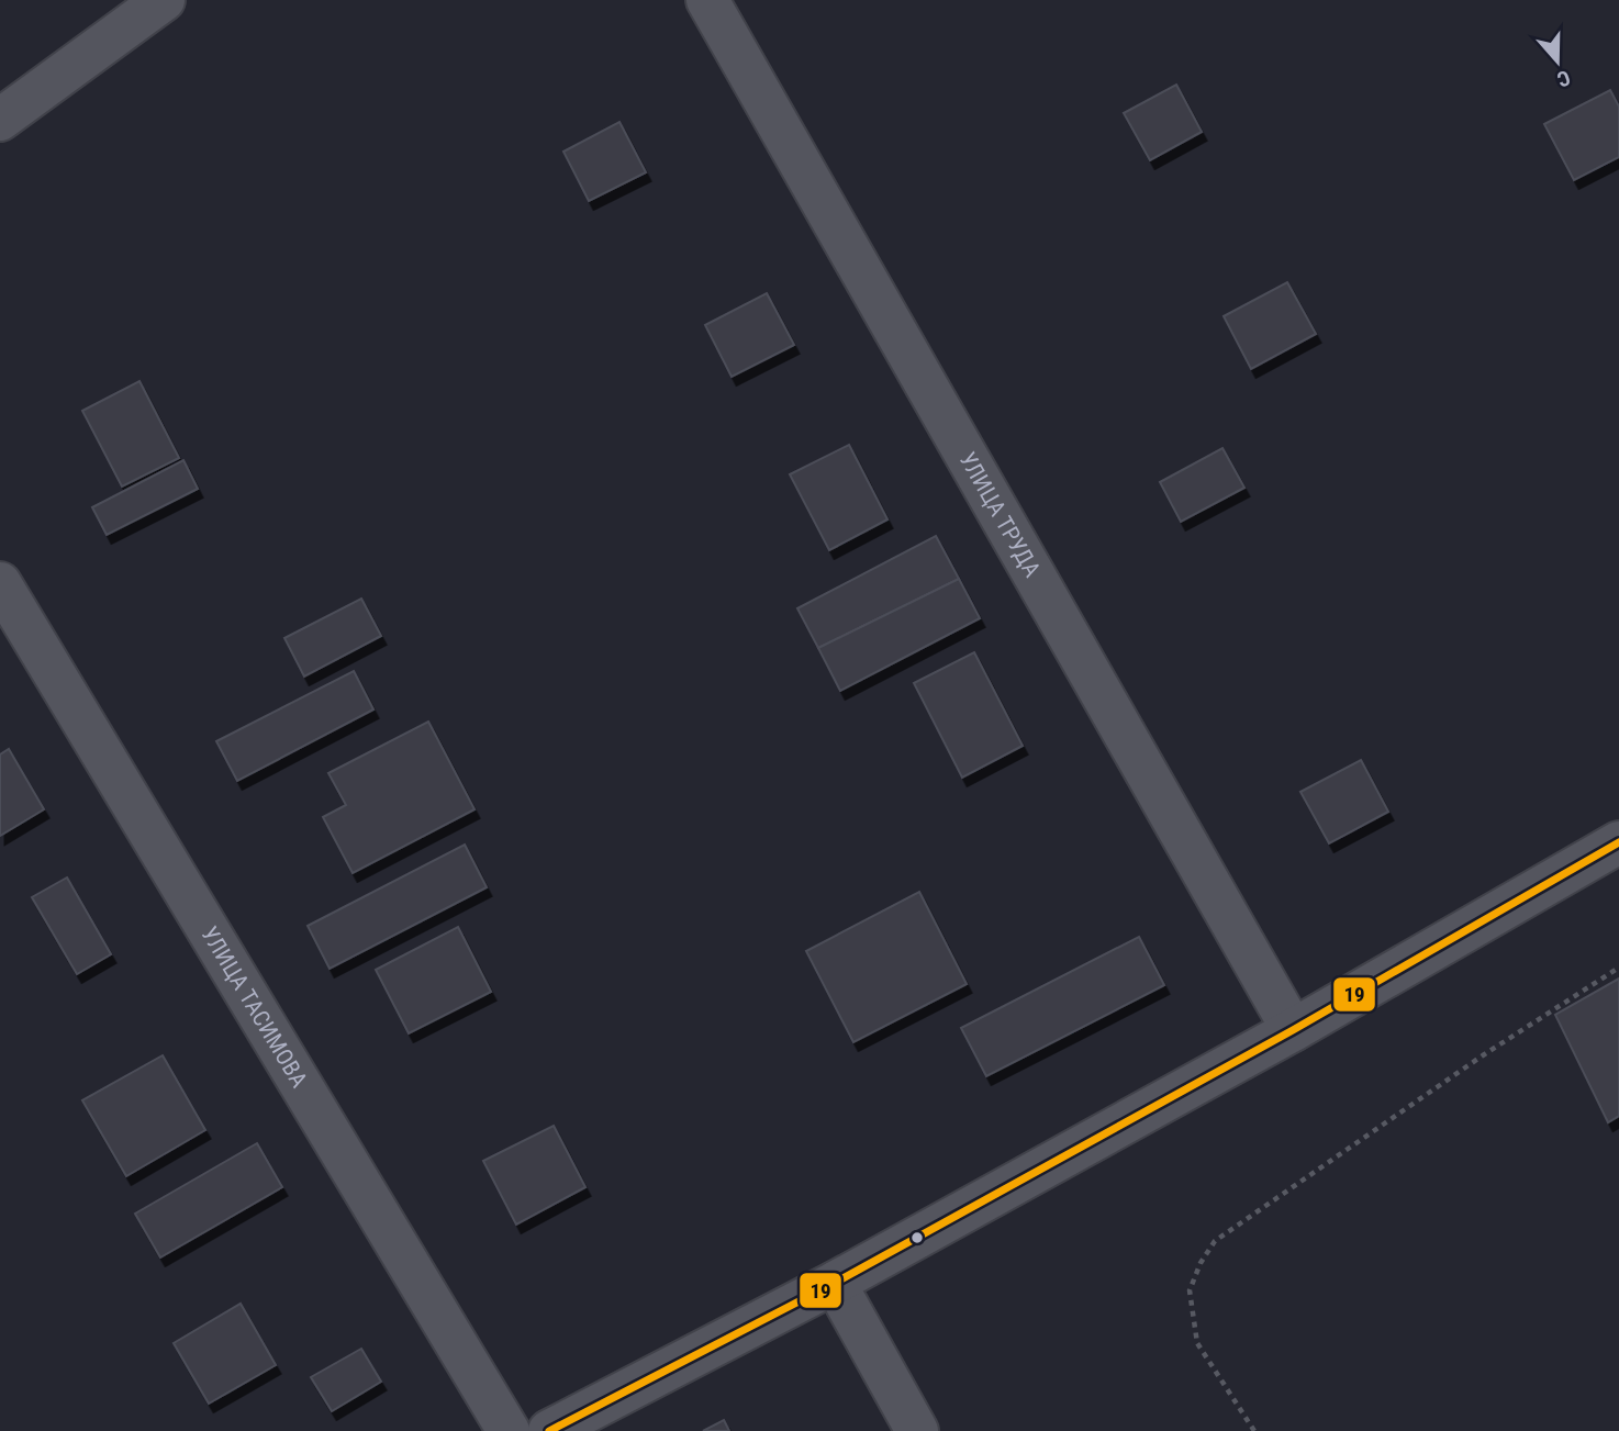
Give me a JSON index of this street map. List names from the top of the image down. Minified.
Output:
{"streets":{"street":["УЛИЦА ТРУДА","УЛИЦА ТАСИМОВА"]},"lines":["transit line 19"],"north":"bottom"}
